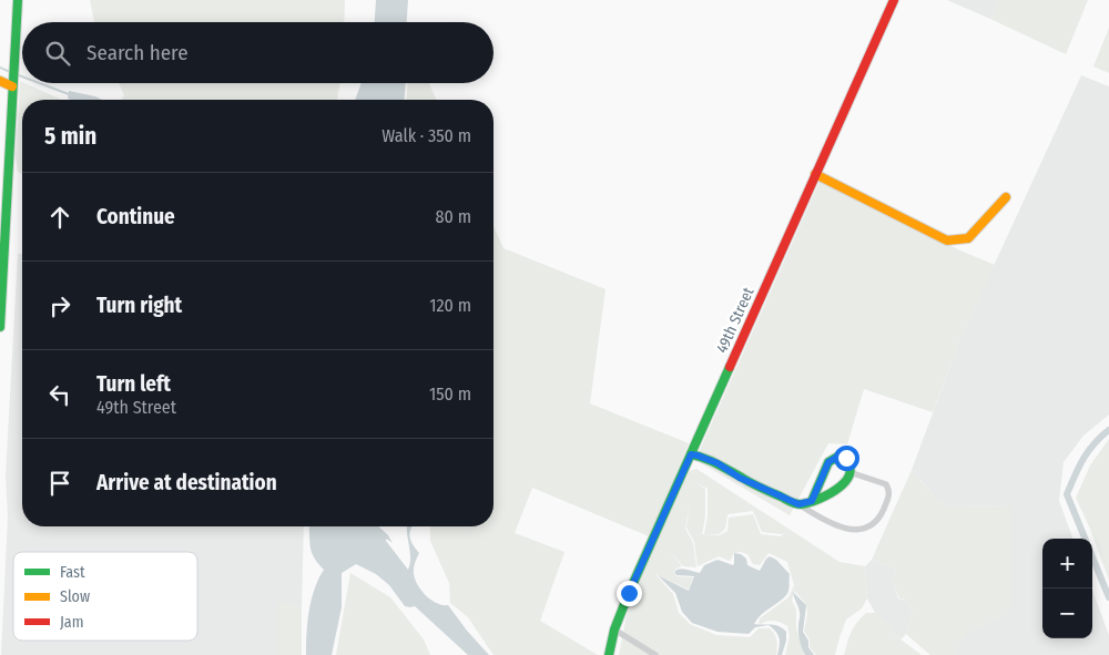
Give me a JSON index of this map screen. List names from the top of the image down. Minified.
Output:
{"streets":{"street":["49th Street"]},"legend":["Fast","Slow","Jam"],"page":{"search":"Search here","heading":["5 min","Walk · 350 m"],"list":[["Continue","80 m"],["Turn right","120 m"],["Turn left","49th Street","150 m"],"Arrive at destination"],"map_buttons":["+","−"]}}
